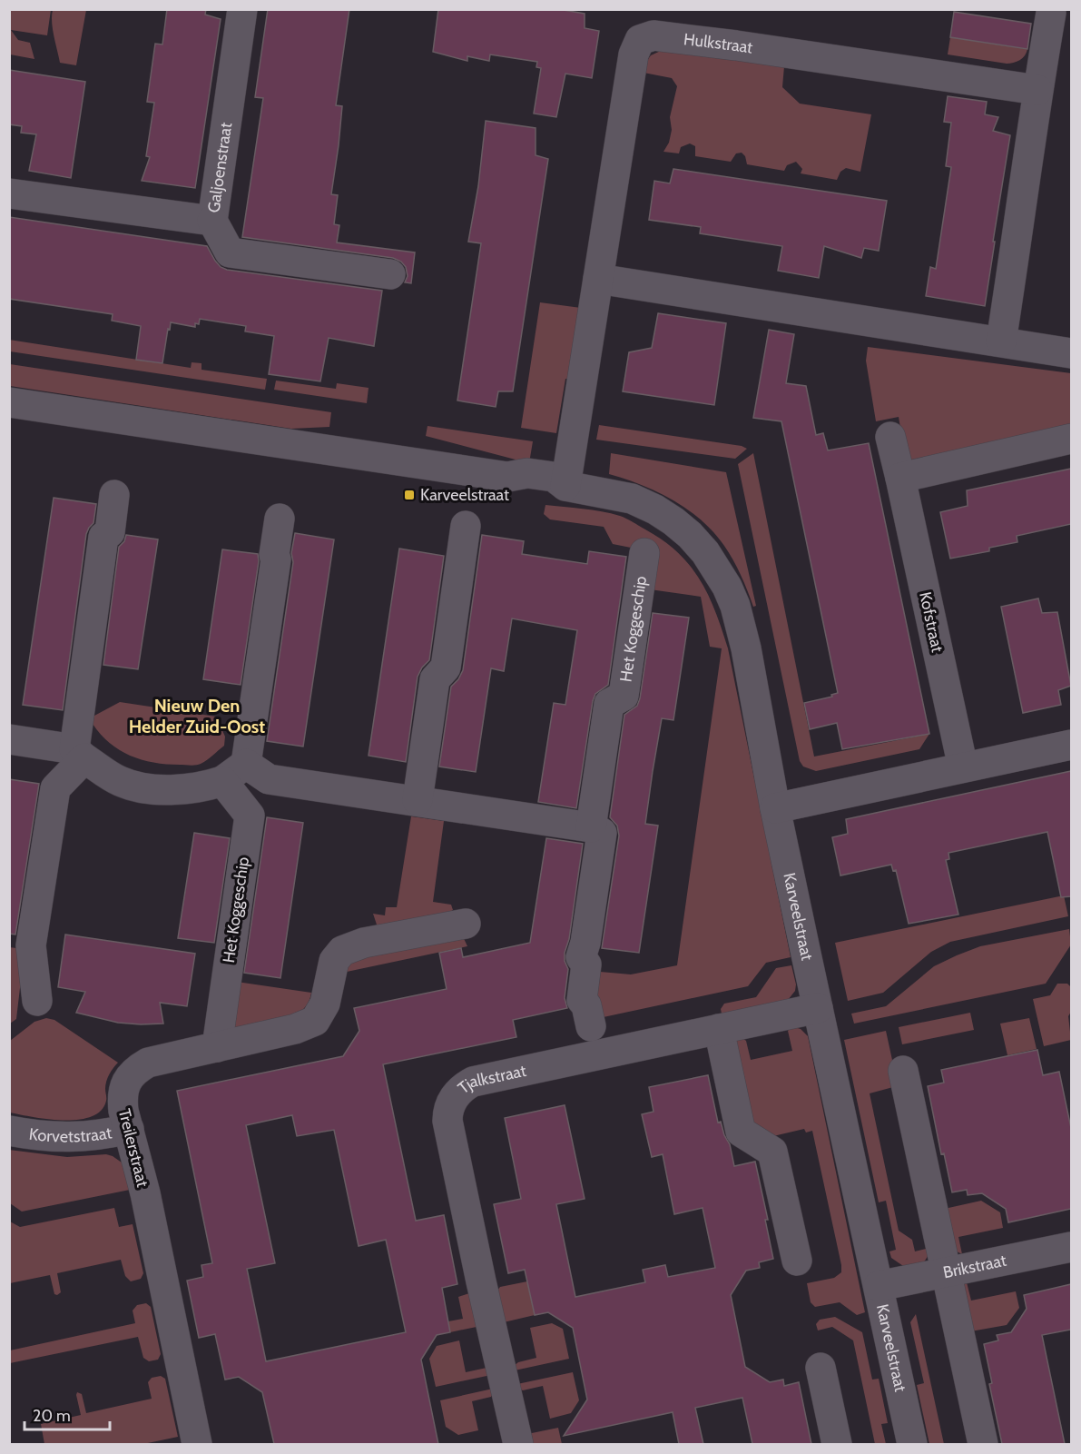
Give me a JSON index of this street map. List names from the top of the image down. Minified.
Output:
{"streets":{"street":["Hulkstraat","Galjoenstraat","Kofstraat","Het Koggeschip","Karveelstraat","Tjalkstraat","Korvetstraat","Treilerstraat","Brikstraat"]},"crossings":[["Hulkstraat","Karveelstraat"],["Het Koggeschip","Treilerstraat"],["Karveelstraat","Tjalkstraat"],["Karveelstraat","Brikstraat"],["Korvetstraat","Treilerstraat"]],"districts":["Nieuw Den Helder Zuid-Oost"],"places":{"transit":["Karveelstraat"]},"scale_bar":"20 m"}
